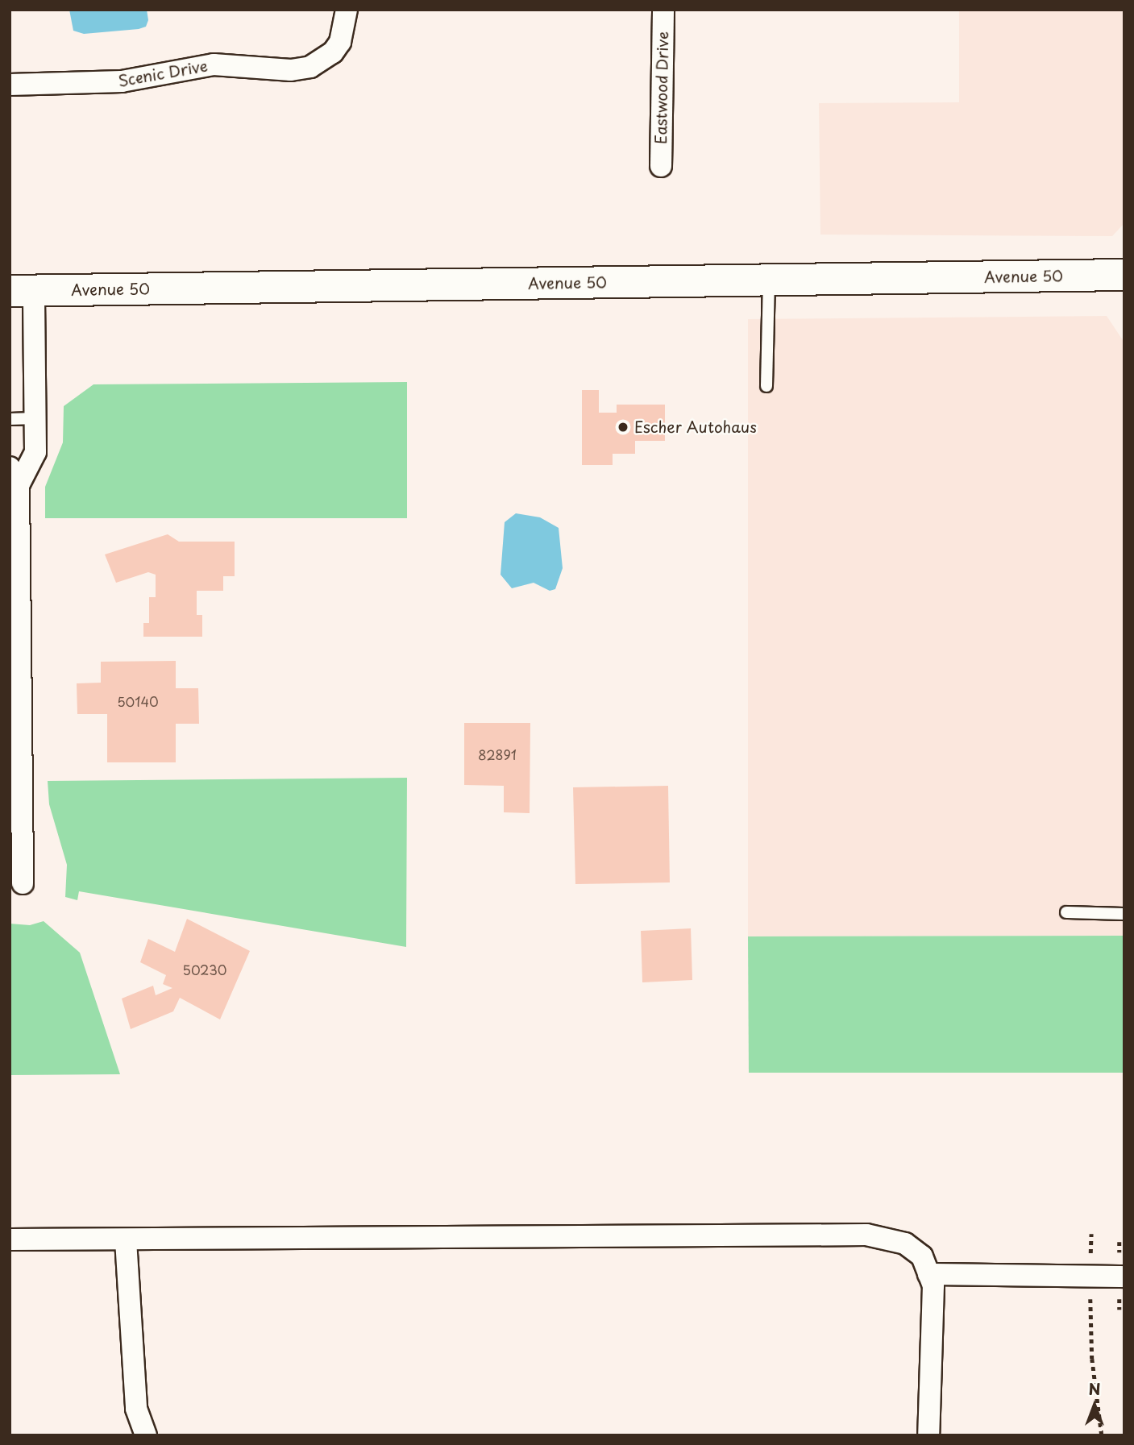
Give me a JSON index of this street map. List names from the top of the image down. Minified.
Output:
{"streets":{"main road":["Avenue 50"],"street":["Scenic Drive","Eastwood Drive"]},"places":["Escher Autohaus"],"house_numbers":["50140","82891","50230"],"north":"top"}
